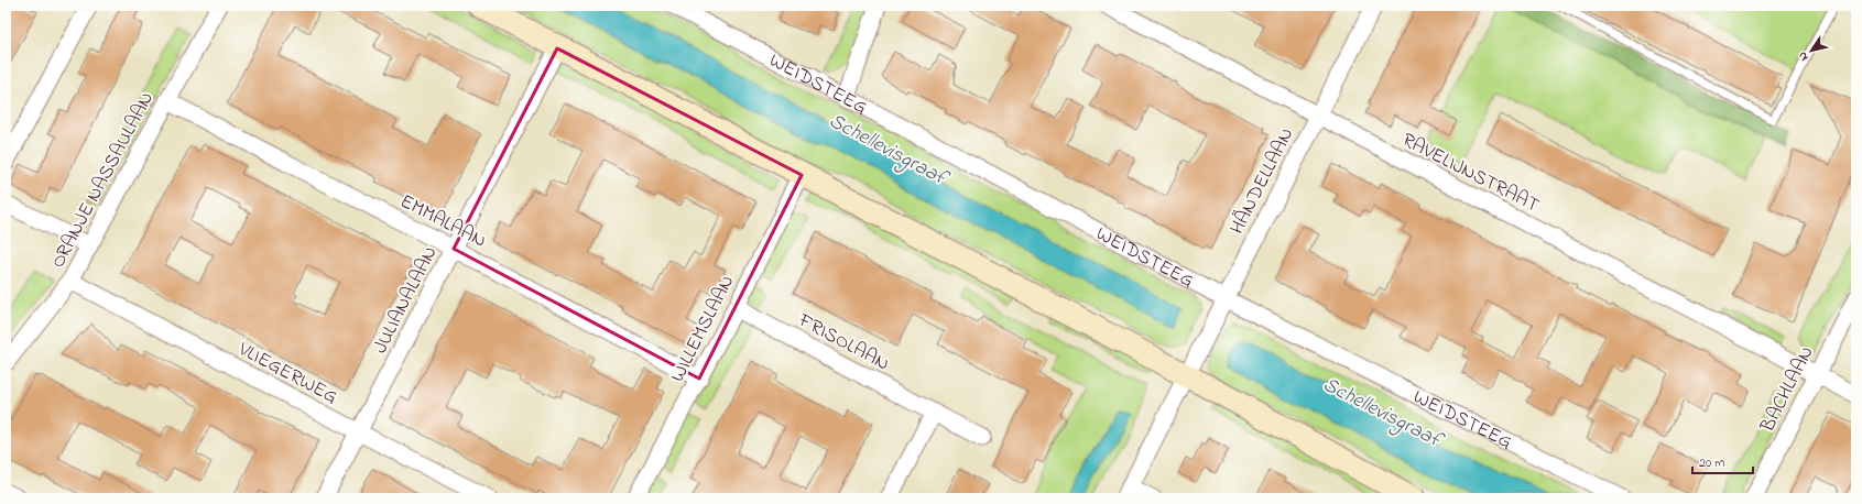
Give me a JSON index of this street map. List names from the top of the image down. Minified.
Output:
{"streets":{"street":["WEIDSTEEG","RAVELIJNSTRAAT","ORANJE NASSAULAAN","HÄNDELLAAN","EMMALAAN","JULIANALAAN","WILLEMSLAAN","FRISOLAAN","VLIEGERWEG","BACHLAAN"]},"crossings":[["WEIDSTEEG","HÄNDELLAAN"],["RAVELIJNSTRAAT","HÄNDELLAAN"],["RAVELIJNSTRAAT","BACHLAAN"],["ORANJE NASSAULAAN","EMMALAAN"],["ORANJE NASSAULAAN","VLIEGERWEG"],["EMMALAAN","JULIANALAAN"],["EMMALAAN","WILLEMSLAAN"],["JULIANALAAN","VLIEGERWEG"],["WILLEMSLAAN","FRISOLAAN"]],"water":["Schellevisgraaf"],"scale_bar":"20 m","north":"bottom left"}
